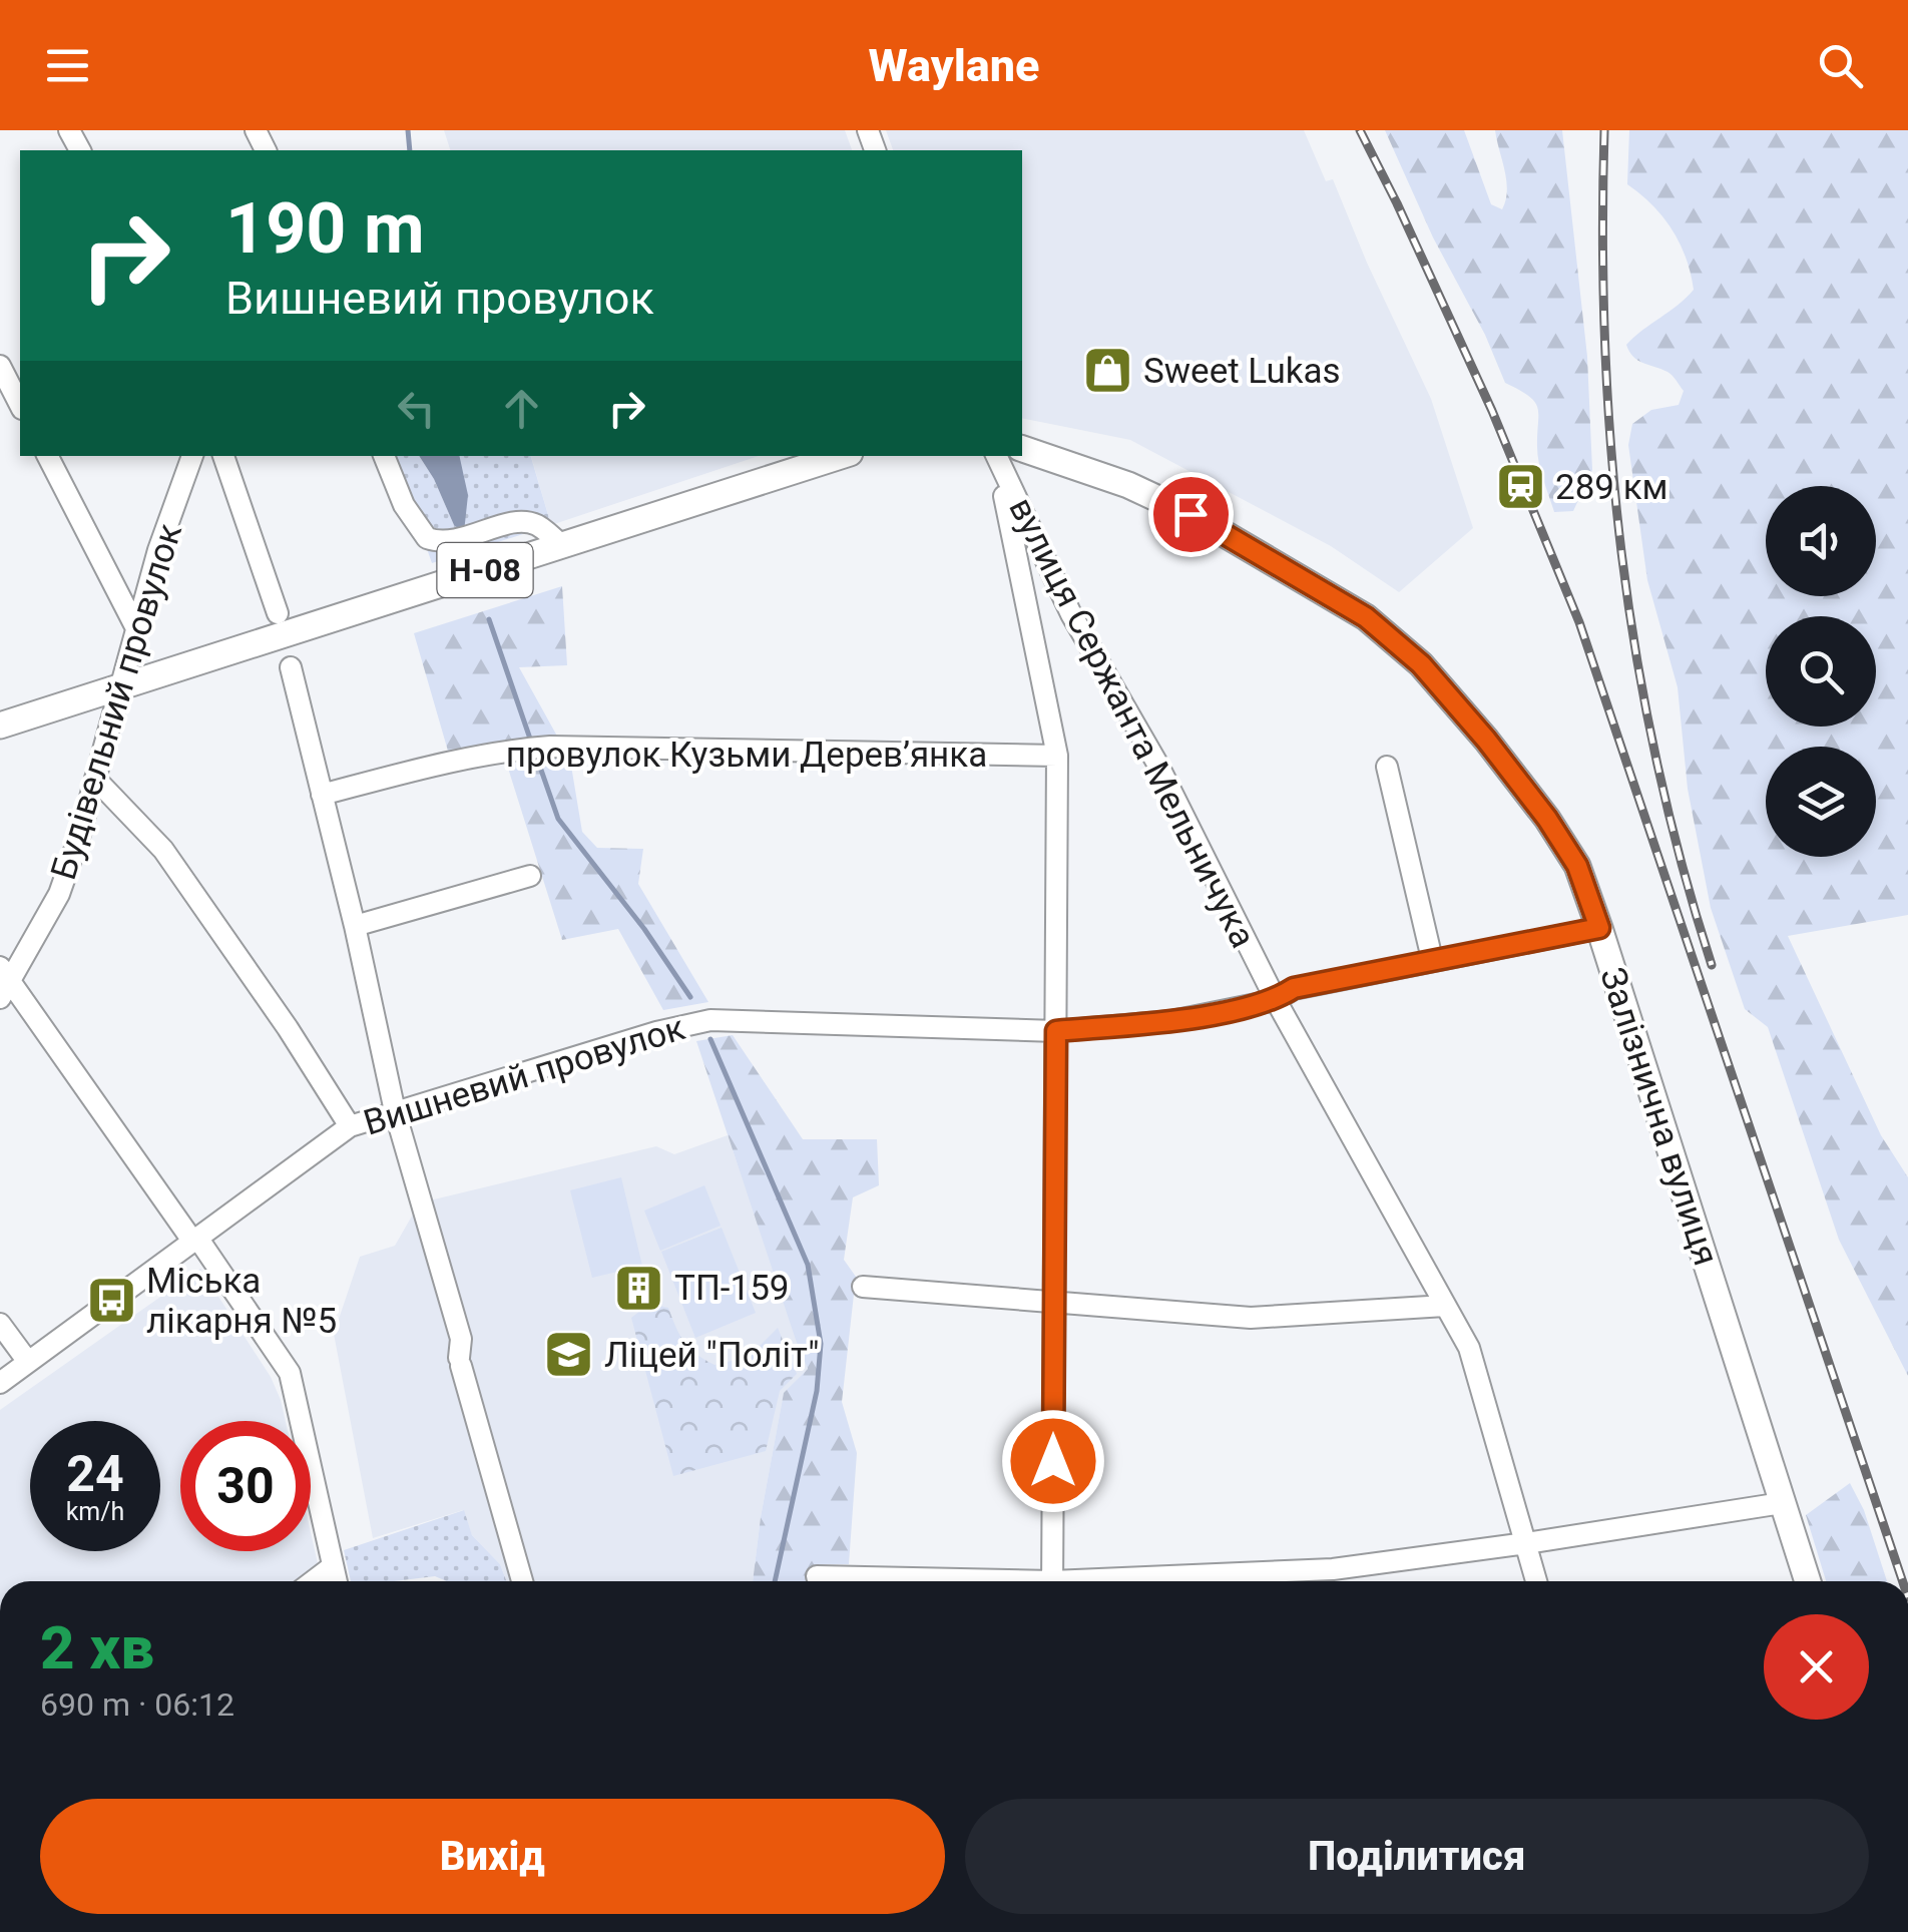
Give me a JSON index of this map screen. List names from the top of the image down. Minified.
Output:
{"streets":{"main road":["Н-08","Залізнична вулиця"],"street":["Будівельний провулок","вулиця Сержанта Мельничука","провулок Кузьми Деревʼянка","Вишневий провулок"]},"crossings":[["Н-08","Будівельний провулок"],["вулиця Сержанта Мельничука","Вишневий провулок"],["Вишневий провулок","Залізнична вулиця"]],"places":{"shop":["Sweet Lukas"],"station":["289 км"],"building":["ТП-159"],"bus stop":["Міська лікарня №5"],"school or university":["Ліцей \"Політ\""]},"page":{"header":"Waylane","turn":["190 m","Вишневий провулок"],"speed":"24 km/h","limit":"30","heading":["2 хв","690 m · 06:12"],"buttons":["Вихід","Поділитися"]}}
